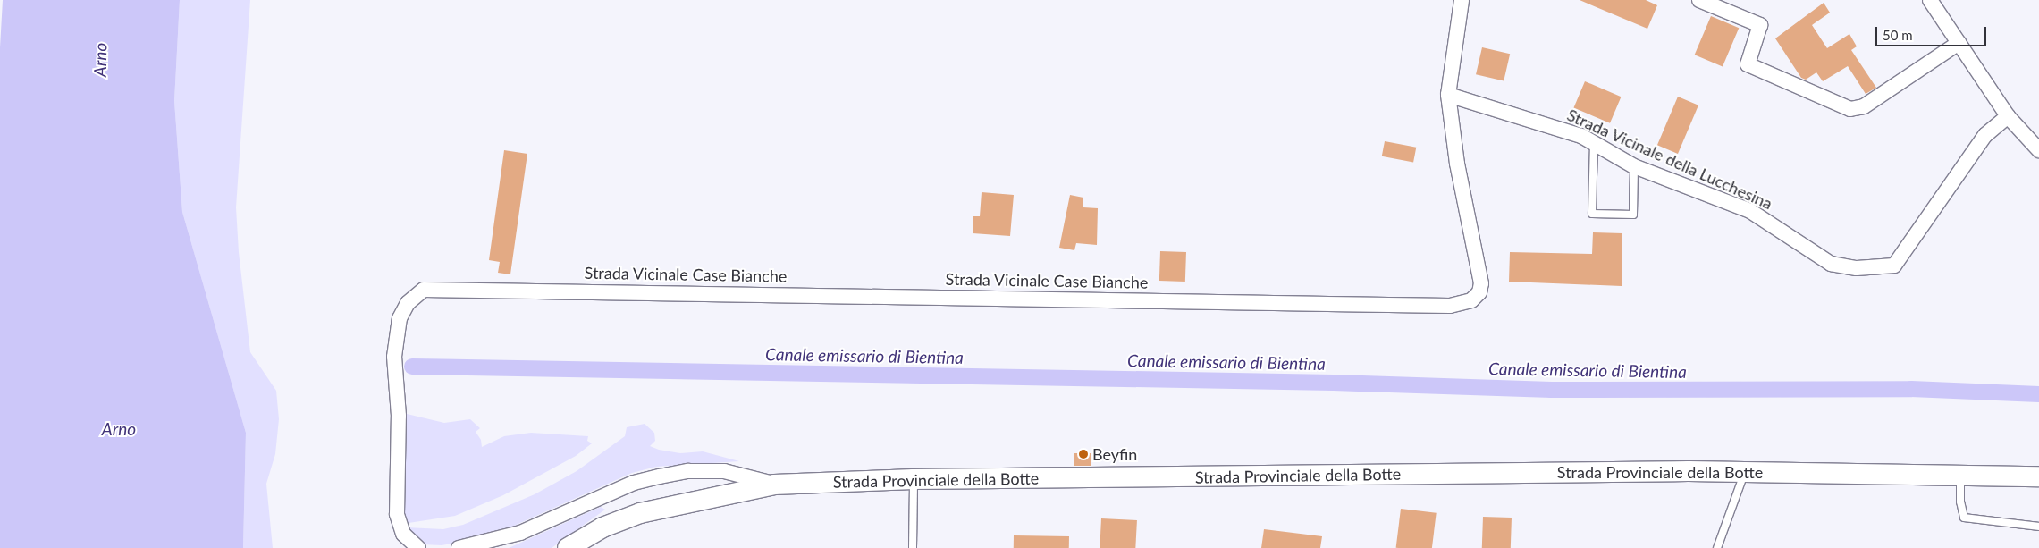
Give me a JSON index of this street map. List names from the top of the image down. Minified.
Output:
{"streets":{"main road":["Strada Provinciale della Botte"],"street":["Strada Vicinale della Lucchesina","Strada Vicinale Case Bianche"]},"crossings":[["Strada Vicinale della Lucchesina","Strada Vicinale Case Bianche"]],"water":["Arno","Canale emissario di Bientina"],"places":["Beyfin"],"scale_bar":"50 m"}
